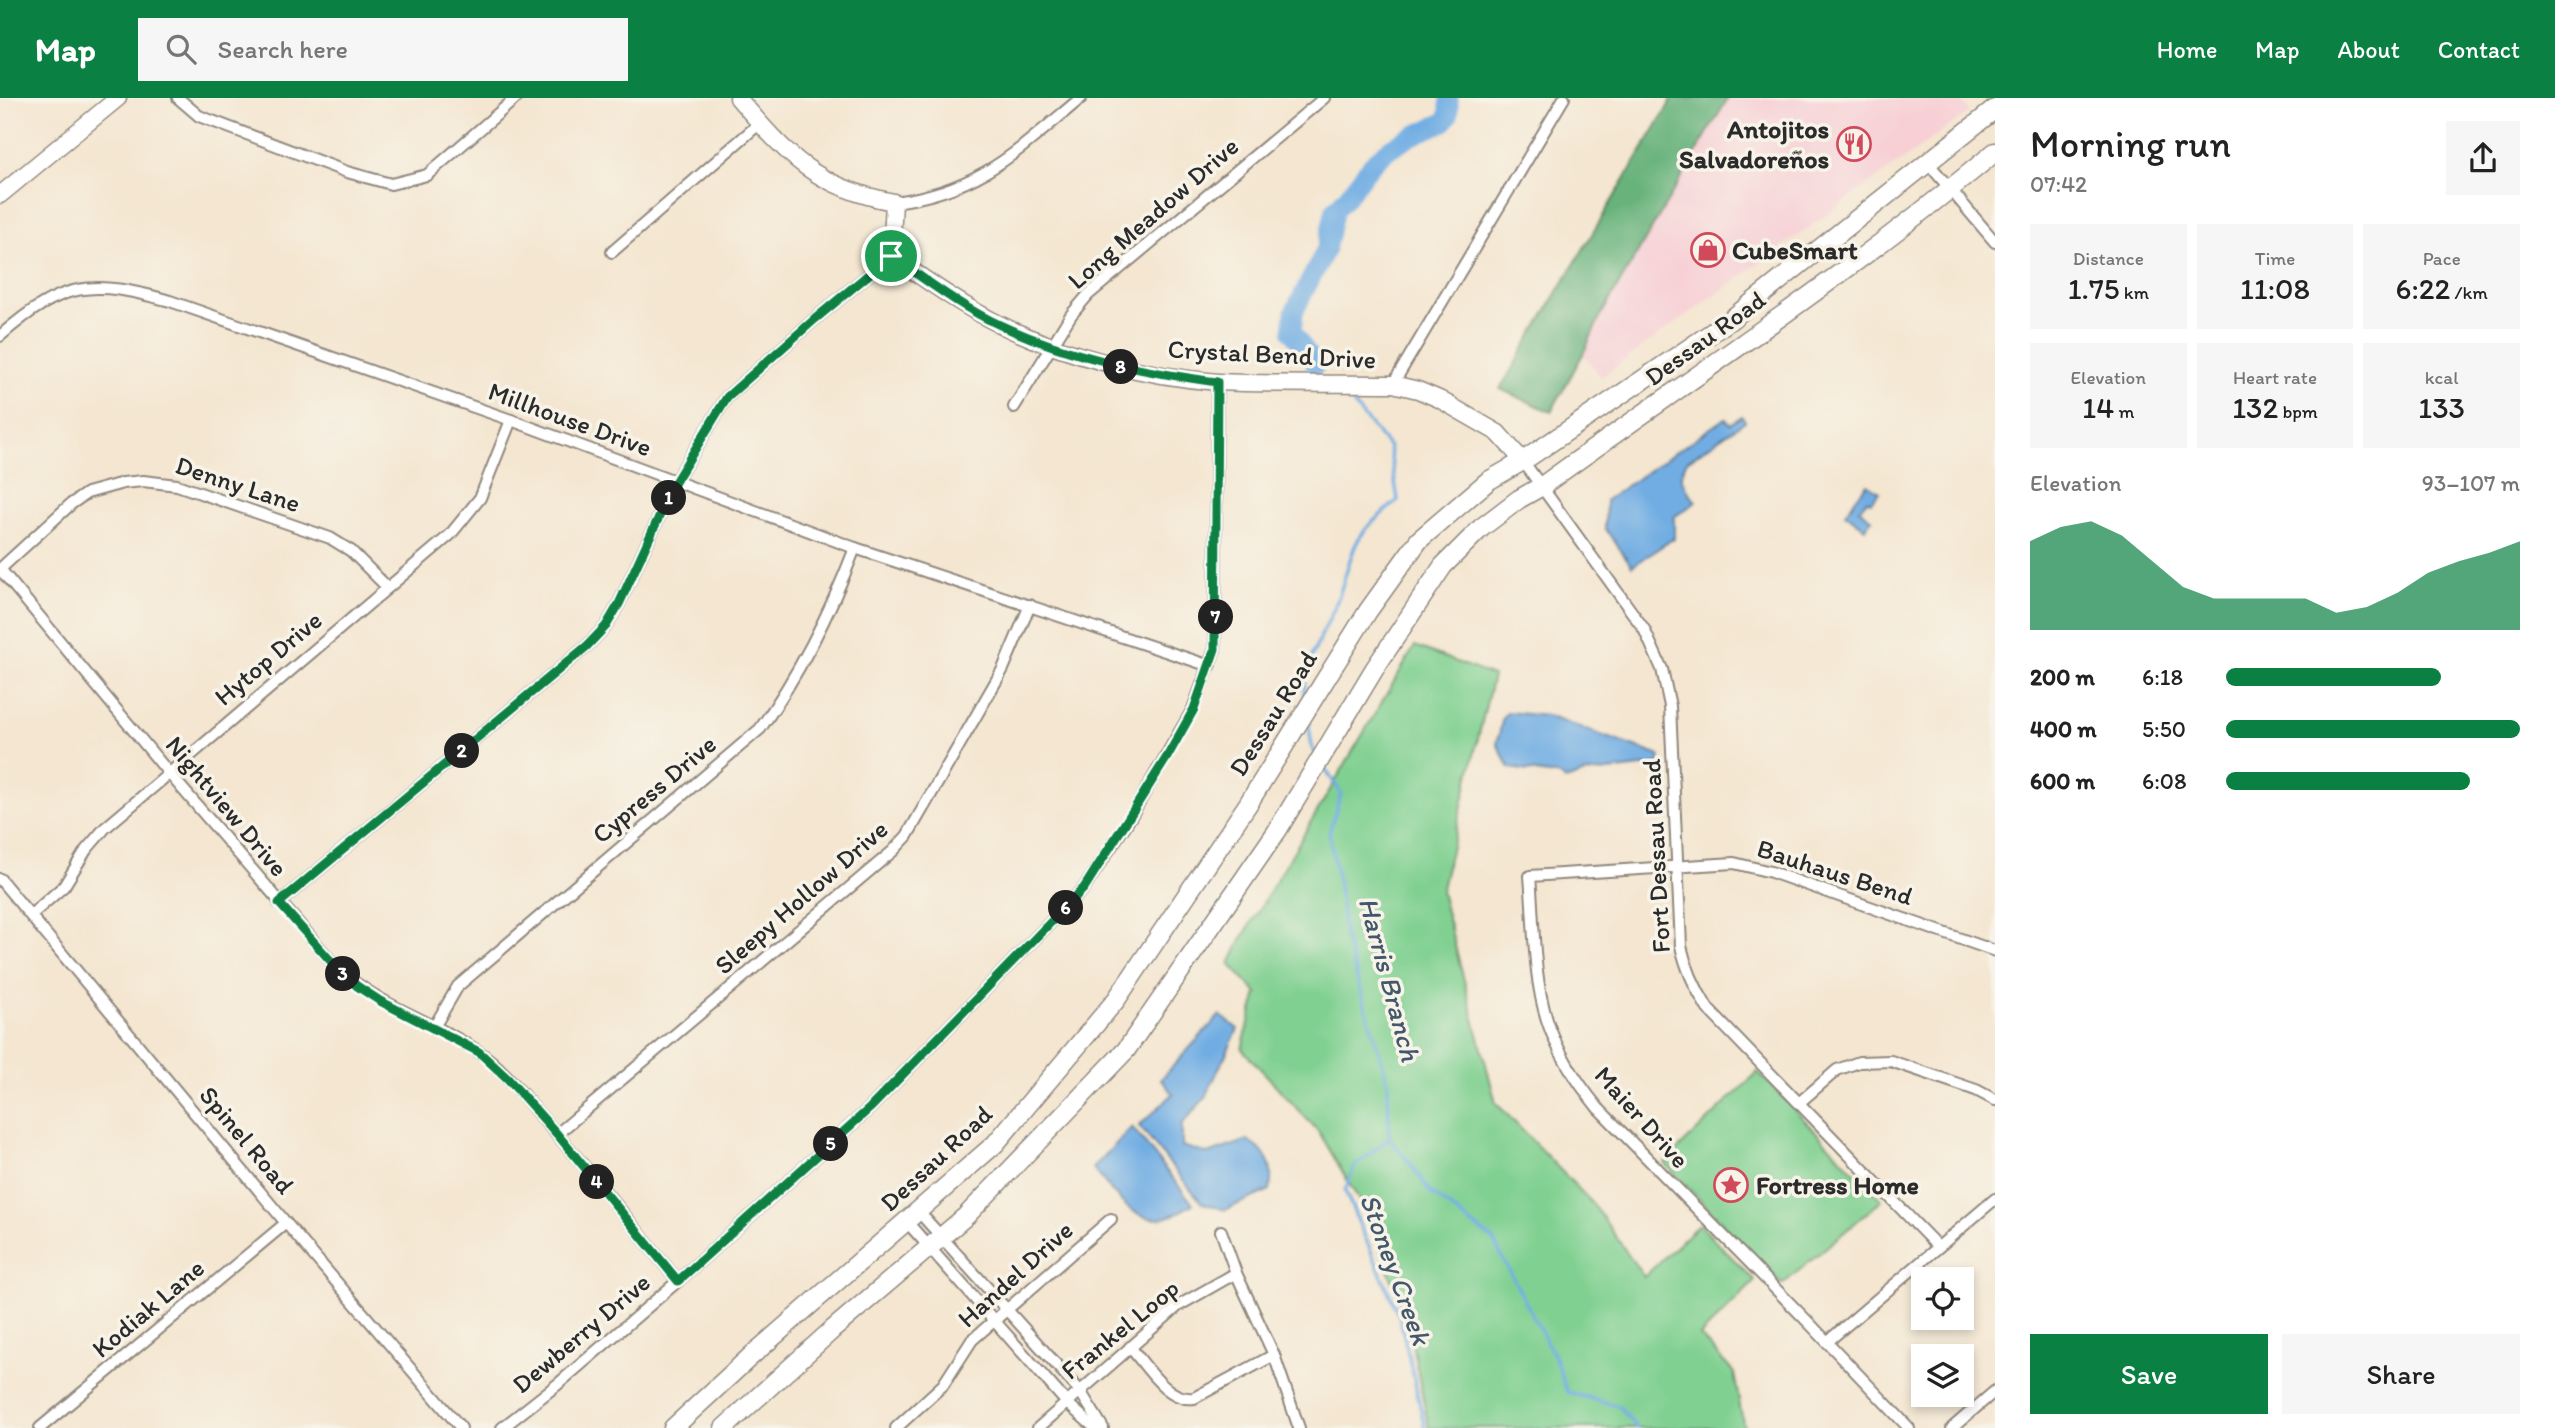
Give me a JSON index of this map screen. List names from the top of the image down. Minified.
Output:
{"streets":{"main road":["Dessau Road"],"street":["Long Meadow Drive","Crystal Bend Drive","Millhouse Drive","Denny Lane","Hytop Drive","Cypress Drive","Nightview Drive","Fort Dessau Road","Bauhaus Bend","Sleepy Hollow Drive","Maier Drive","Spinel Road","Handel Drive","Kodiak Lane","Frankel Loop","Dewberry Drive"]},"crossings":[["Long Meadow Drive","Crystal Bend Drive"],["Dessau Road","Crystal Bend Drive"],["Dessau Road","Fort Dessau Road"],["Crystal Bend Drive","Fort Dessau Road"],["Crystal Bend Drive","Dewberry Drive"],["Millhouse Drive","Hytop Drive"],["Millhouse Drive","Cypress Drive"],["Millhouse Drive","Sleepy Hollow Drive"],["Millhouse Drive","Dewberry Drive"],["Denny Lane","Hytop Drive"],["Denny Lane","Nightview Drive"],["Hytop Drive","Nightview Drive"],["Hytop Drive","Spinel Road"],["Cypress Drive","Nightview Drive"],["Nightview Drive","Sleepy Hollow Drive"],["Nightview Drive","Dewberry Drive"],["Fort Dessau Road","Bauhaus Bend"],["Bauhaus Bend","Maier Drive"],["Spinel Road","Kodiak Lane"]],"water":["Harris Branch","Stoney Creek"],"places":{"restaurant":["Antojitos Salvadoreños"],"shop":["CubeSmart"],"place":["Fortress Home"]},"page":{"header":"Map","search":"Search here","nav":["Home","Map","About","Contact"],"heading":["Morning run","07:42"],"stats":[["Distance","1.75 km"],["Time","11:08"],["Pace","6:22 /km"],["Elevation","14 m"],["Heart rate","132 bpm"],["kcal","133"]],"pins":["8","1","7","2","6","3","5","4"],"chart":["Elevation","93–107 m"],"list":[{"name":"200 m","note":"6:18"},{"name":"400 m","note":"5:50"},{"name":"600 m","note":"6:08"}],"buttons":["Save","Share"]}}
